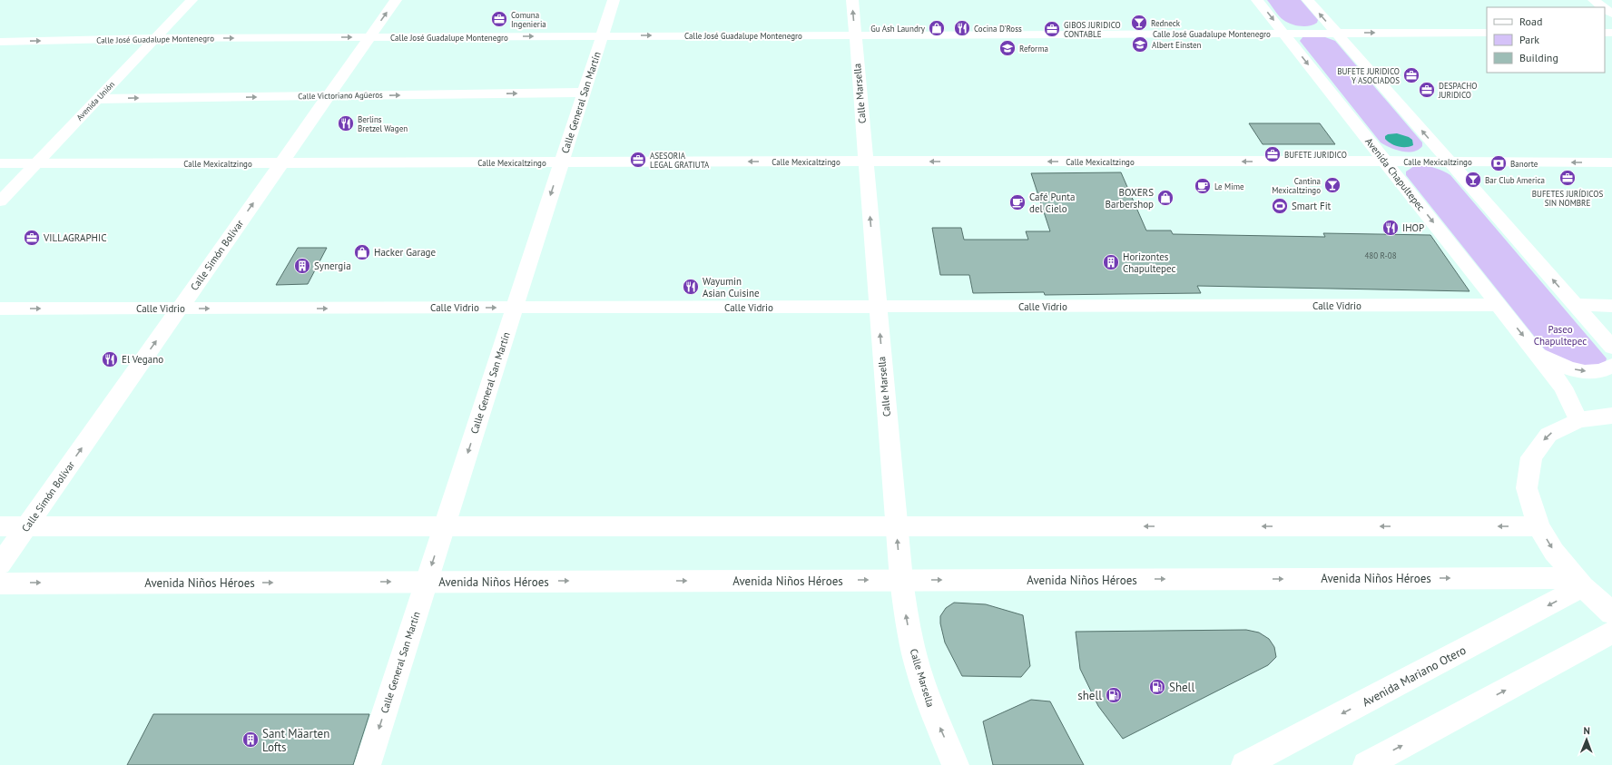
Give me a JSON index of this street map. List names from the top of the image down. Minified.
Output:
{"streets":{"street":["Calle José Guadalupe Montenegro","Calle Marsella","Calle Victoriano Agüeros","Avenida Unión","Calle General San Martín","Calle Mexicaltzingo","Avenida Chapultepec","Calle Simón Bolívar","Calle Vidrio","Avenida Niños Héroes","Avenida Mariano Otero"]},"crossings":[["Calle José Guadalupe Montenegro","Calle Marsella"],["Calle José Guadalupe Montenegro","Avenida Unión"],["Calle José Guadalupe Montenegro","Calle General San Martín"],["Calle José Guadalupe Montenegro","Avenida Chapultepec"],["Calle José Guadalupe Montenegro","Calle Simón Bolívar"],["Calle Marsella","Calle Mexicaltzingo"],["Calle Marsella","Calle Vidrio"],["Calle Marsella","Avenida Niños Héroes"],["Calle Victoriano Agüeros","Avenida Unión"],["Calle Victoriano Agüeros","Calle General San Martín"],["Calle Victoriano Agüeros","Calle Simón Bolívar"],["Avenida Unión","Calle Mexicaltzingo"],["Calle General San Martín","Calle Mexicaltzingo"],["Calle General San Martín","Calle Vidrio"],["Calle General San Martín","Avenida Niños Héroes"],["Calle Mexicaltzingo","Avenida Chapultepec"],["Calle Mexicaltzingo","Calle Simón Bolívar"],["Avenida Chapultepec","Calle Vidrio"],["Calle Simón Bolívar","Calle Vidrio"],["Avenida Niños Héroes","Avenida Mariano Otero"]],"one_way":["Calle José Guadalupe Montenegro","Calle Marsella","Calle Victoriano Agüeros","Calle General San Martín","Calle Mexicaltzingo","Calle Simón Bolívar"],"parks":["Paseo Chapultepec"],"places":{"office":["Comuna Ingenieria","GIBOS JURIDICO CONTABLE","BUFETE JURIDICO Y ASOCIADOS","DESPACHO JURIDICO","BUFETE JURIDICO","ASESORIA LEGAL GRATIUTA","BUFETES JURÍDICOS SIN NOMBRE","VILLAGRAPHIC"],"bar":["Redneck","Bar Club America","Cantina Mexicaltzingo"],"shop":["Gu Ash Laundry","BOXERS Barbershop","Hacker Garage"],"restaurant":["Cocina D'Ross","Berlins Bretzel Wagen","IHOP","Wayumin Asian Cuisine","El Vegano"],"school or university":["Albert Einsten","Reforma"],"bank":["Banorte"],"cafe":["Le Mime","Café Punta del Cielo"],"sports":["Smart Fit"],"building":["Horizontes Chapultepec","Synergia","Sant Mäarten Lofts"],"fuel station":["Shell","shell"]},"house_numbers":["480 R-08"],"legend":["Road","Park","Building"],"north":"top"}
